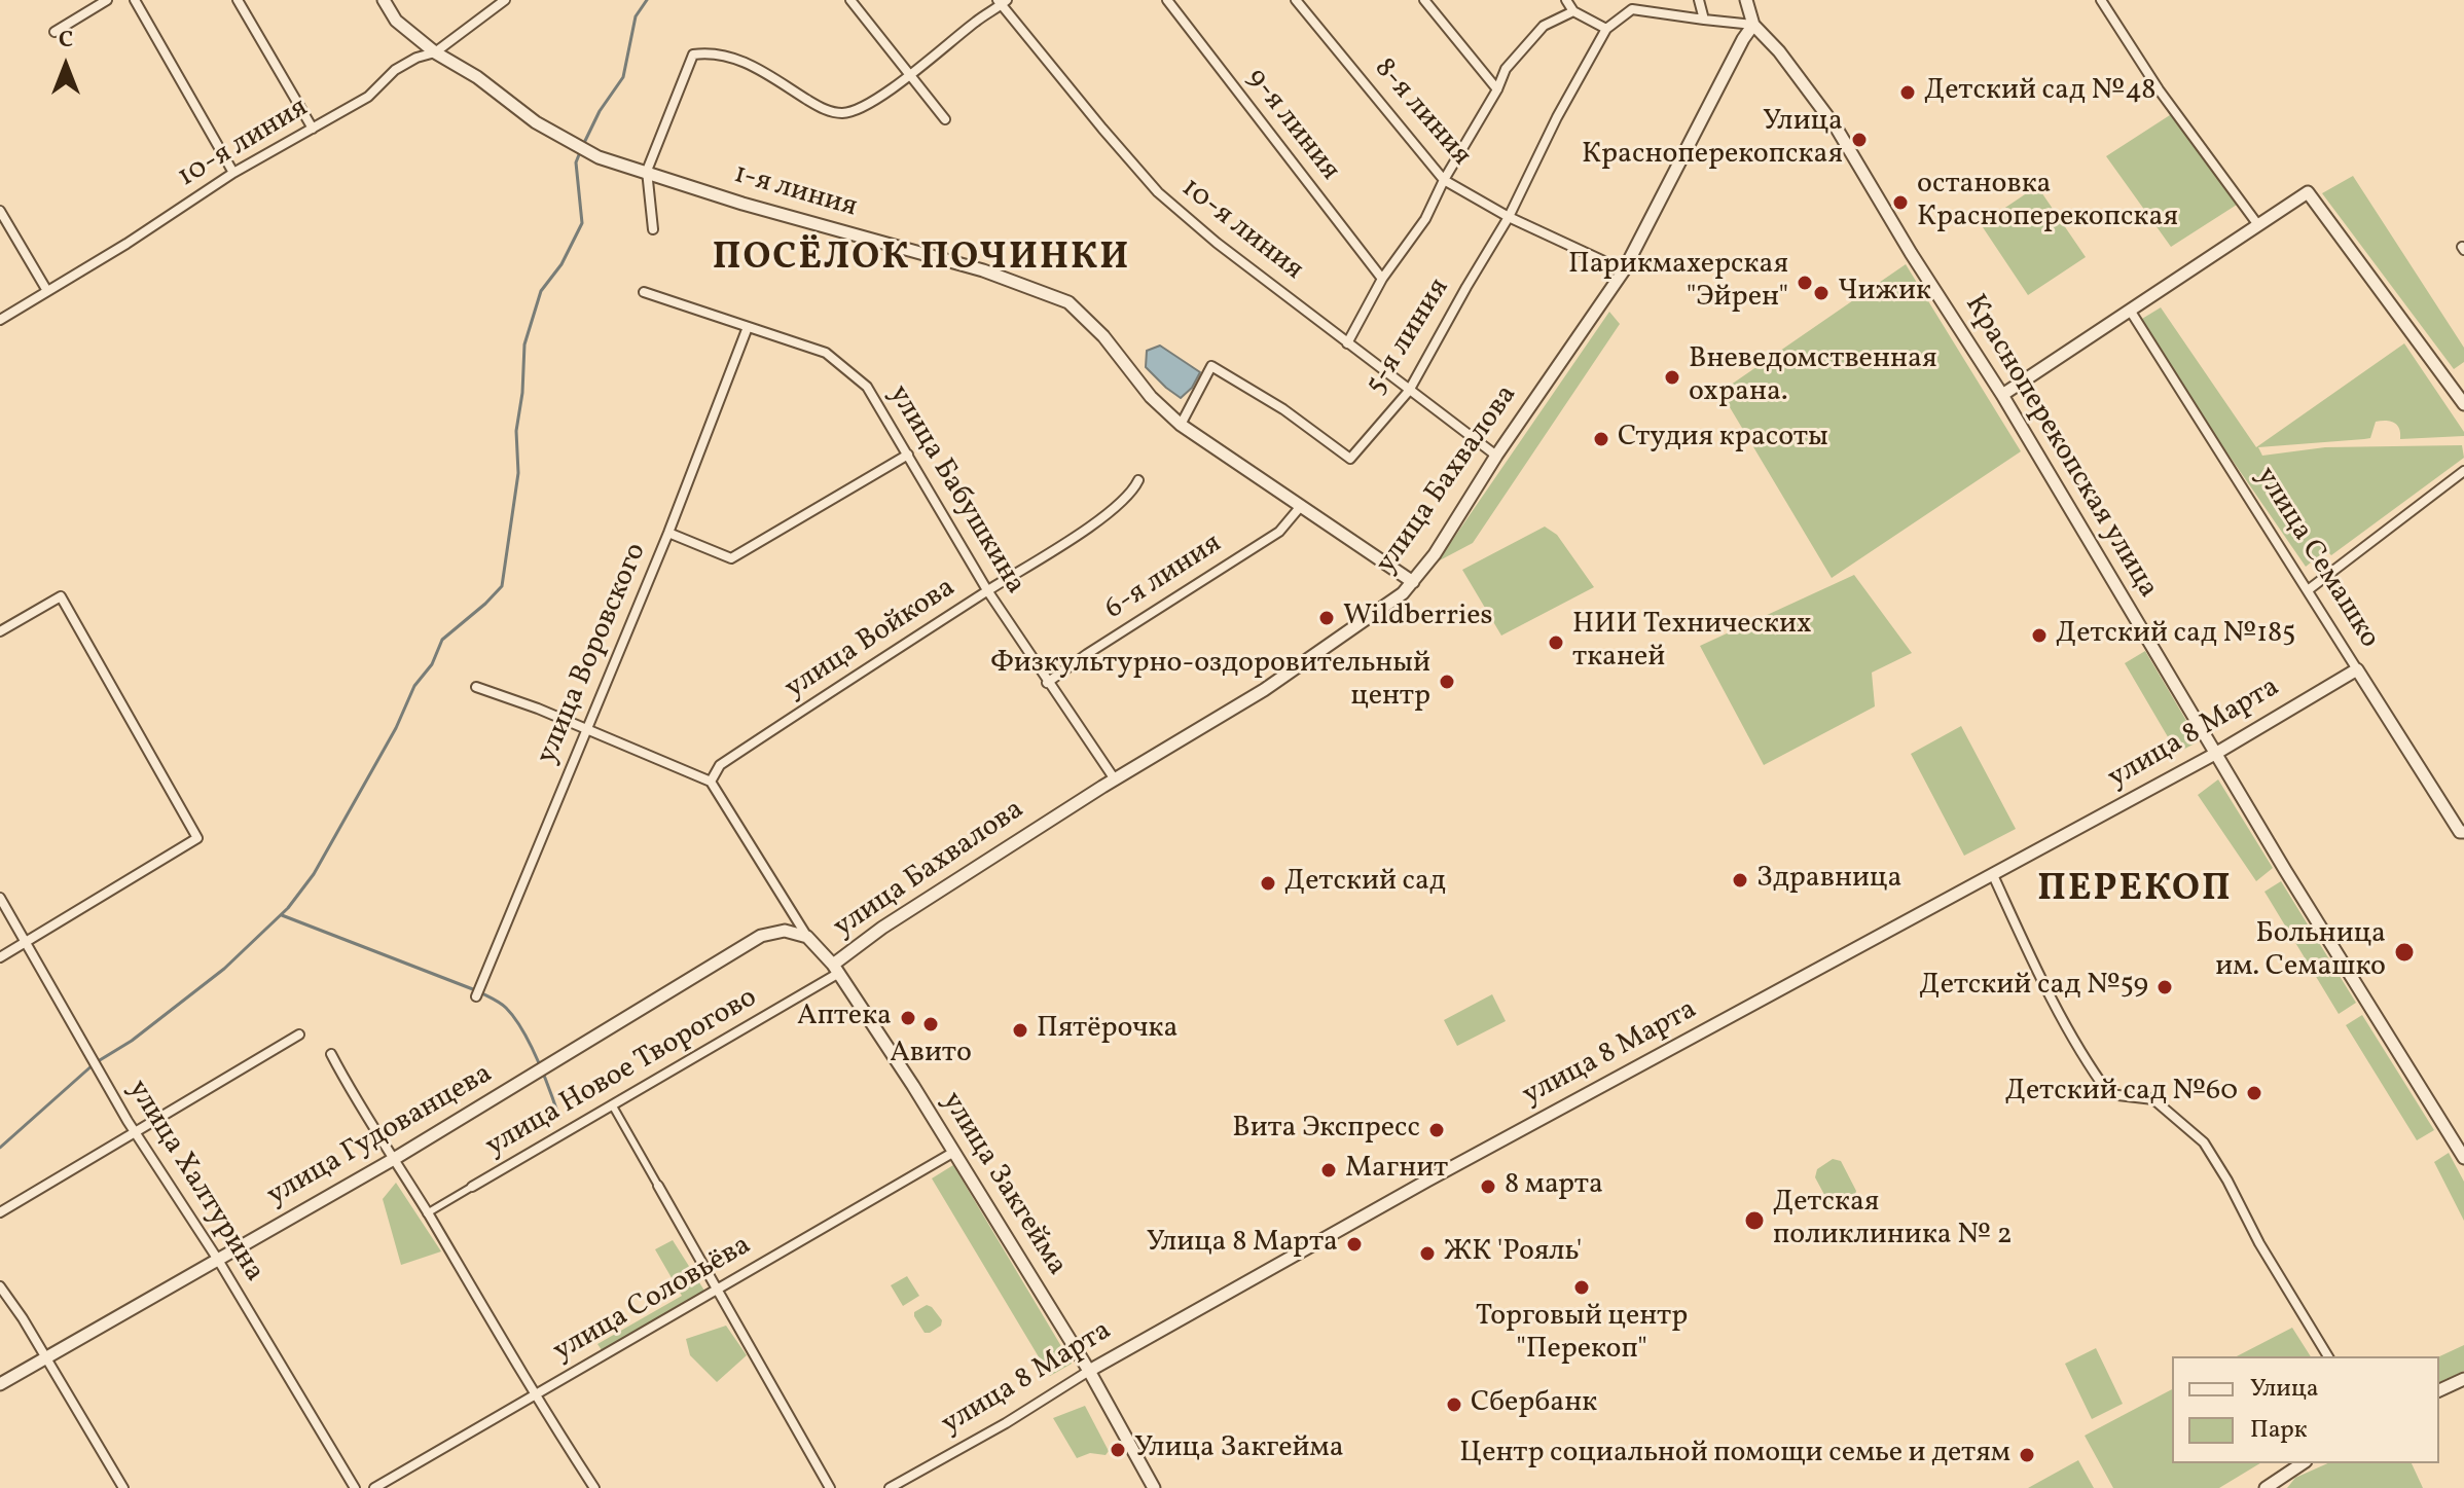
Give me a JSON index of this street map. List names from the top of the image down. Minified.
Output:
{"streets":{"street":["8-я линия","9-я линия","10-я линия","1-я линия","5-я линия","Красноперекопская улица","улица Бахвалова","улица Бабушкина","улица Семашко","6-я линия","улица Войкова","улица Воровского","улица 8 Марта","улица Новое Творогово","улица Гудованцева","улица Халтурина","улица Закгейма","улица Соловьёва"]},"crossings":[["8-я линия","5-я линия"],["8-я линия","улица Бахвалова"],["10-я линия","1-я линия"],["10-я линия","5-я линия"],["10-я линия","улица Бахвалова"],["1-я линия","5-я линия"],["1-я линия","улица Бахвалова"],["1-я линия","6-я линия"],["Красноперекопская улица","улица Бахвалова"],["Красноперекопская улица","улица 8 Марта"],["улица Бахвалова","улица Бабушкина"],["улица Бахвалова","улица Новое Творогово"],["улица Бахвалова","улица Закгейма"],["улица Бабушкина","6-я линия"],["улица Бабушкина","улица Войкова"],["улица Бабушкина","улица Воровского"],["улица Семашко","улица 8 Марта"],["улица 8 Марта","улица Закгейма"],["улица Новое Творогово","улица Закгейма"],["улица Гудованцева","улица Халтурина"],["улица Гудованцева","улица Закгейма"],["улица Закгейма","улица Соловьёва"]],"districts":["ПОСЁЛОК ПОЧИНКИ","ПЕРЕКОП"],"places":["Детский сад №48","Улица Красноперекопская","остановка Красноперекопская","Парикмахерская \"Эйрен\"","Чижик","Вневедомственная охрана.","Студия красоты","Wildberries","Детский сад №185","НИИ Технических тканей","Физкультурно-оздоровительный центр","Здравница","Детский сад","Больница им. Семашко","Детский сад №59","Аптека","Авито","Пятёрочка","Детский сад №60","Вита Экспресс","Магнит","8 марта","Детская поликлиника № 2","Улица 8 Марта","ЖК 'Рояль'","Торговый центр \"Перекоп\"","Сбербанк","Улица Закгейма","Центр социальной помощи семье и детям"],"legend":["Улица","Парк"],"north":"top"}
